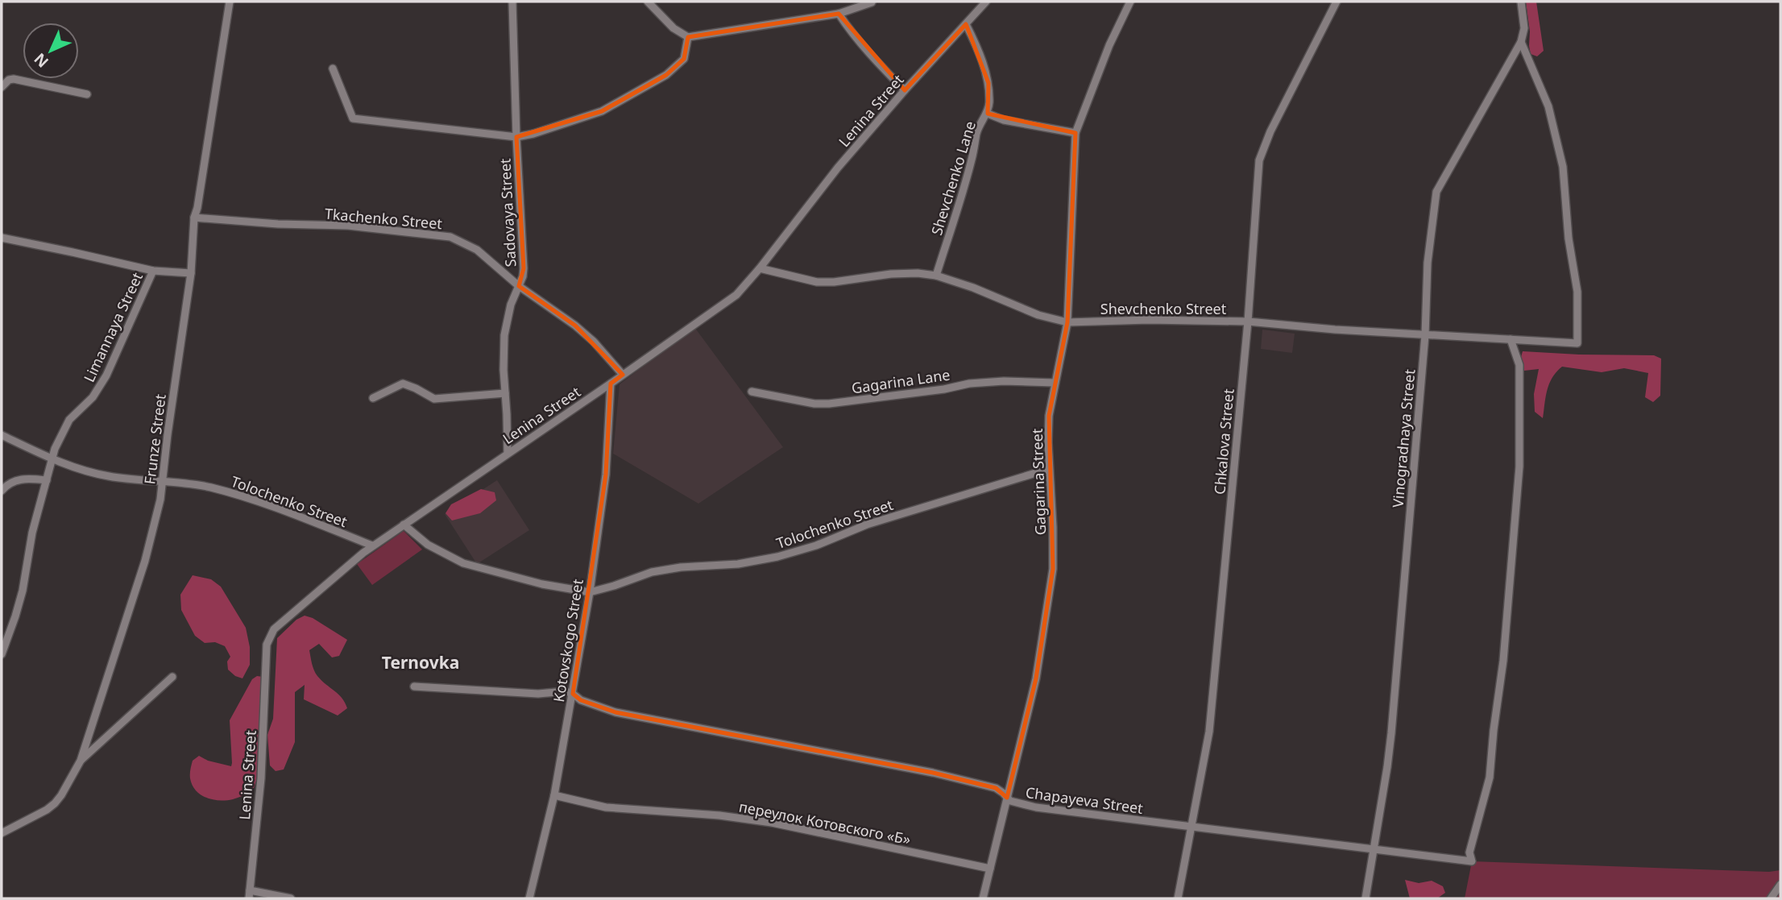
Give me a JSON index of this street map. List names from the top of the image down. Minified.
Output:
{"streets":{"street":["Lenina Street","Shevchenko Lane","Sadovaya Street","Tkachenko Street","Shevchenko Street","Limannaya Street","Gagarina Lane","Vinogradnaya Street","Frunze Street","Chkalova Street","Gagarina Street","Tolochenko Street","Kotovskogo Street","Chapayeva Street","переулок Котовского «Б»"]},"crossings":[["Lenina Street","Shevchenko Lane"],["Lenina Street","Sadovaya Street"],["Lenina Street","Tkachenko Street"],["Lenina Street","Shevchenko Street"],["Lenina Street","Tolochenko Street"],["Lenina Street","Kotovskogo Street"],["Shevchenko Lane","Shevchenko Street"],["Sadovaya Street","Tkachenko Street"],["Tkachenko Street","Frunze Street"],["Shevchenko Street","Vinogradnaya Street"],["Shevchenko Street","Chkalova Street"],["Shevchenko Street","Gagarina Street"],["Shevchenko Street","Chapayeva Street"],["Limannaya Street","Tolochenko Street"],["Gagarina Lane","Gagarina Street"],["Vinogradnaya Street","Chapayeva Street"],["Frunze Street","Tolochenko Street"],["Chkalova Street","Chapayeva Street"],["Gagarina Street","Tolochenko Street"],["Gagarina Street","Chapayeva Street"],["Gagarina Street","переулок Котовского «Б»"],["Tolochenko Street","Kotovskogo Street"],["Kotovskogo Street","Chapayeva Street"],["Kotovskogo Street","переулок Котовского «Б»"]],"districts":["Ternovka"],"north":"bottom left"}
